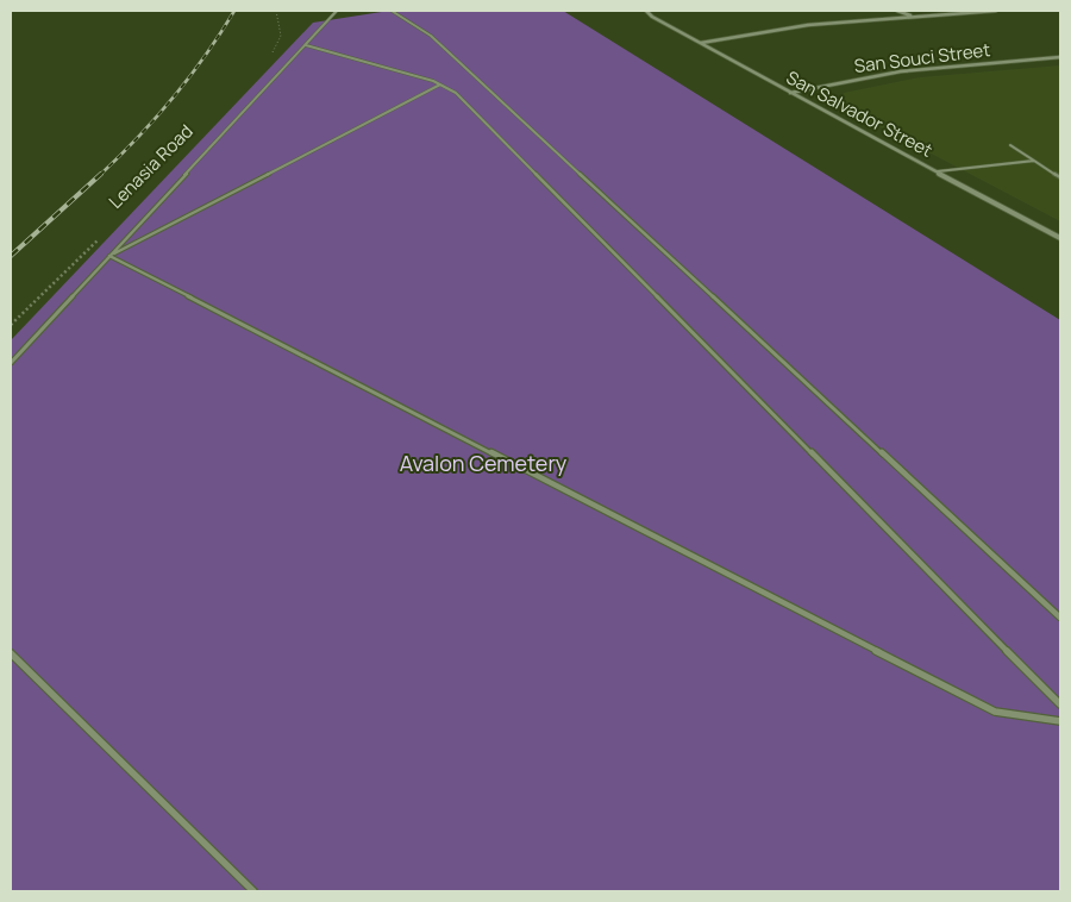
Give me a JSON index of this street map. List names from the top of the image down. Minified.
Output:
{"streets":{"street":["San Souci Street","San Salvador Street"],"path":["Lenasia Road"]},"crossings":[["San Souci Street","San Salvador Street"]],"parks":["Avalon Cemetery"]}
